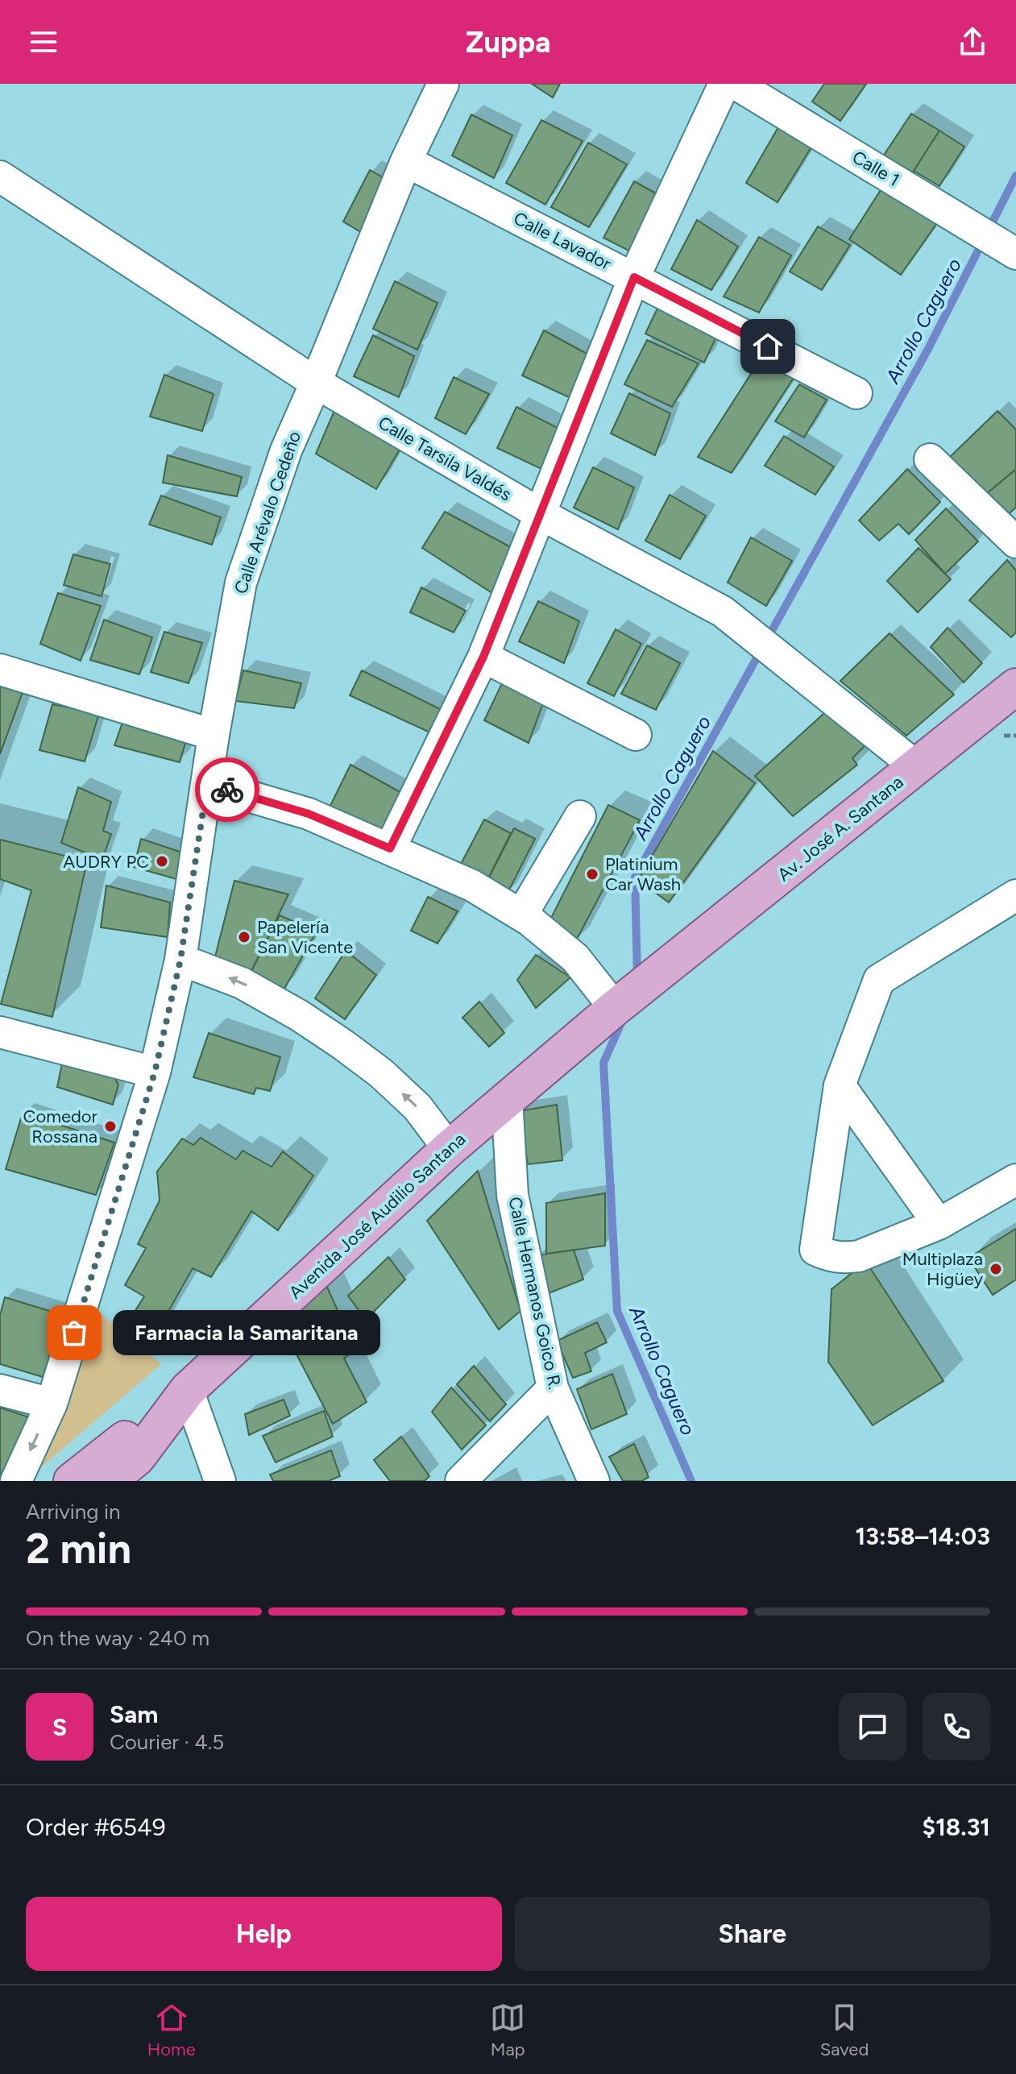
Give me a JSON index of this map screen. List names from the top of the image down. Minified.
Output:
{"streets":{"main road":["Av. José A. Santana","Avenida José Audilio Santana"],"street":["Calle 1","Calle Lavador","Calle Tarsila Valdés","Calle Arévalo Cedeño","Calle Hermanos Goico R."]},"crossings":[["Calle Lavador","Calle Arévalo Cedeño"],["Calle Tarsila Valdés","Calle Arévalo Cedeño"],["Calle Tarsila Valdés","Av. José A. Santana"],["Av. José A. Santana","Avenida José Audilio Santana"],["Avenida José Audilio Santana","Calle Hermanos Goico R."]],"water":["Arrollo Caguero"],"places":["AUDRY PC","Platinium Car Wash","Papelería San Vicente","Comedor Rossana","Multiplaza Higüey","Farmacia la Samaritana"],"page":{"header":"Zuppa","bubble":"Farmacia la Samaritana","heading":["2 min","Arriving in","13:58–14:03"],"panel":["Sam","Courier · 4.5","Order #6549","$18.31"],"bar":"On the way · 240 m","round":"S","buttons":["Help","Share"],"tabs":["Home","Map","Saved"]}}
